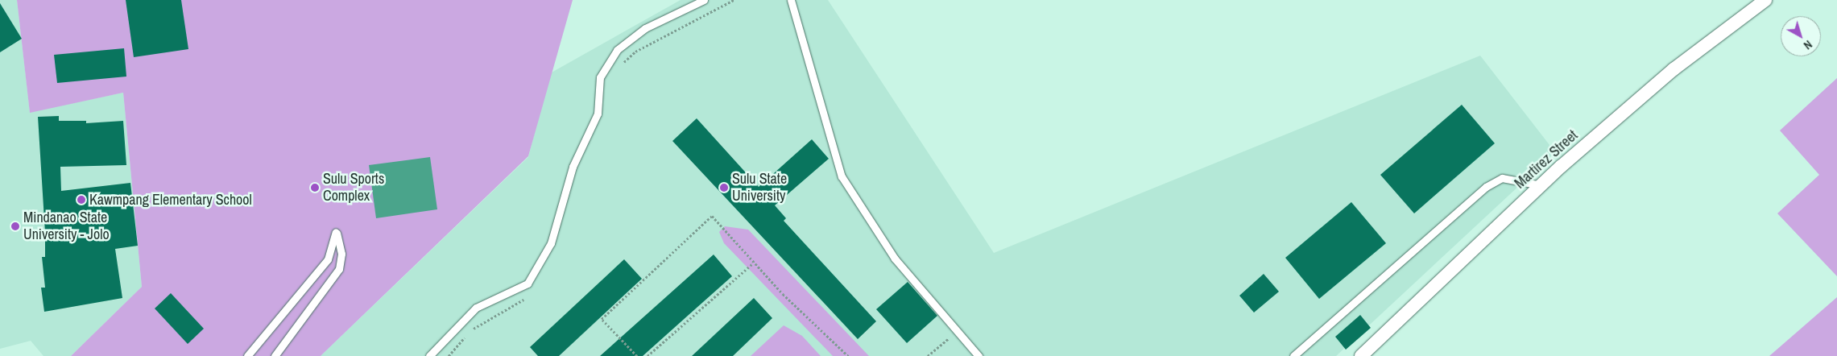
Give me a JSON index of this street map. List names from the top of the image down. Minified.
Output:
{"streets":{"street":["Martirez Street"]},"places":["Sulu Sports Complex","Sulu State University","Kawmpang Elementary School","Mindanao State University - Jolo"],"north":"bottom right"}
